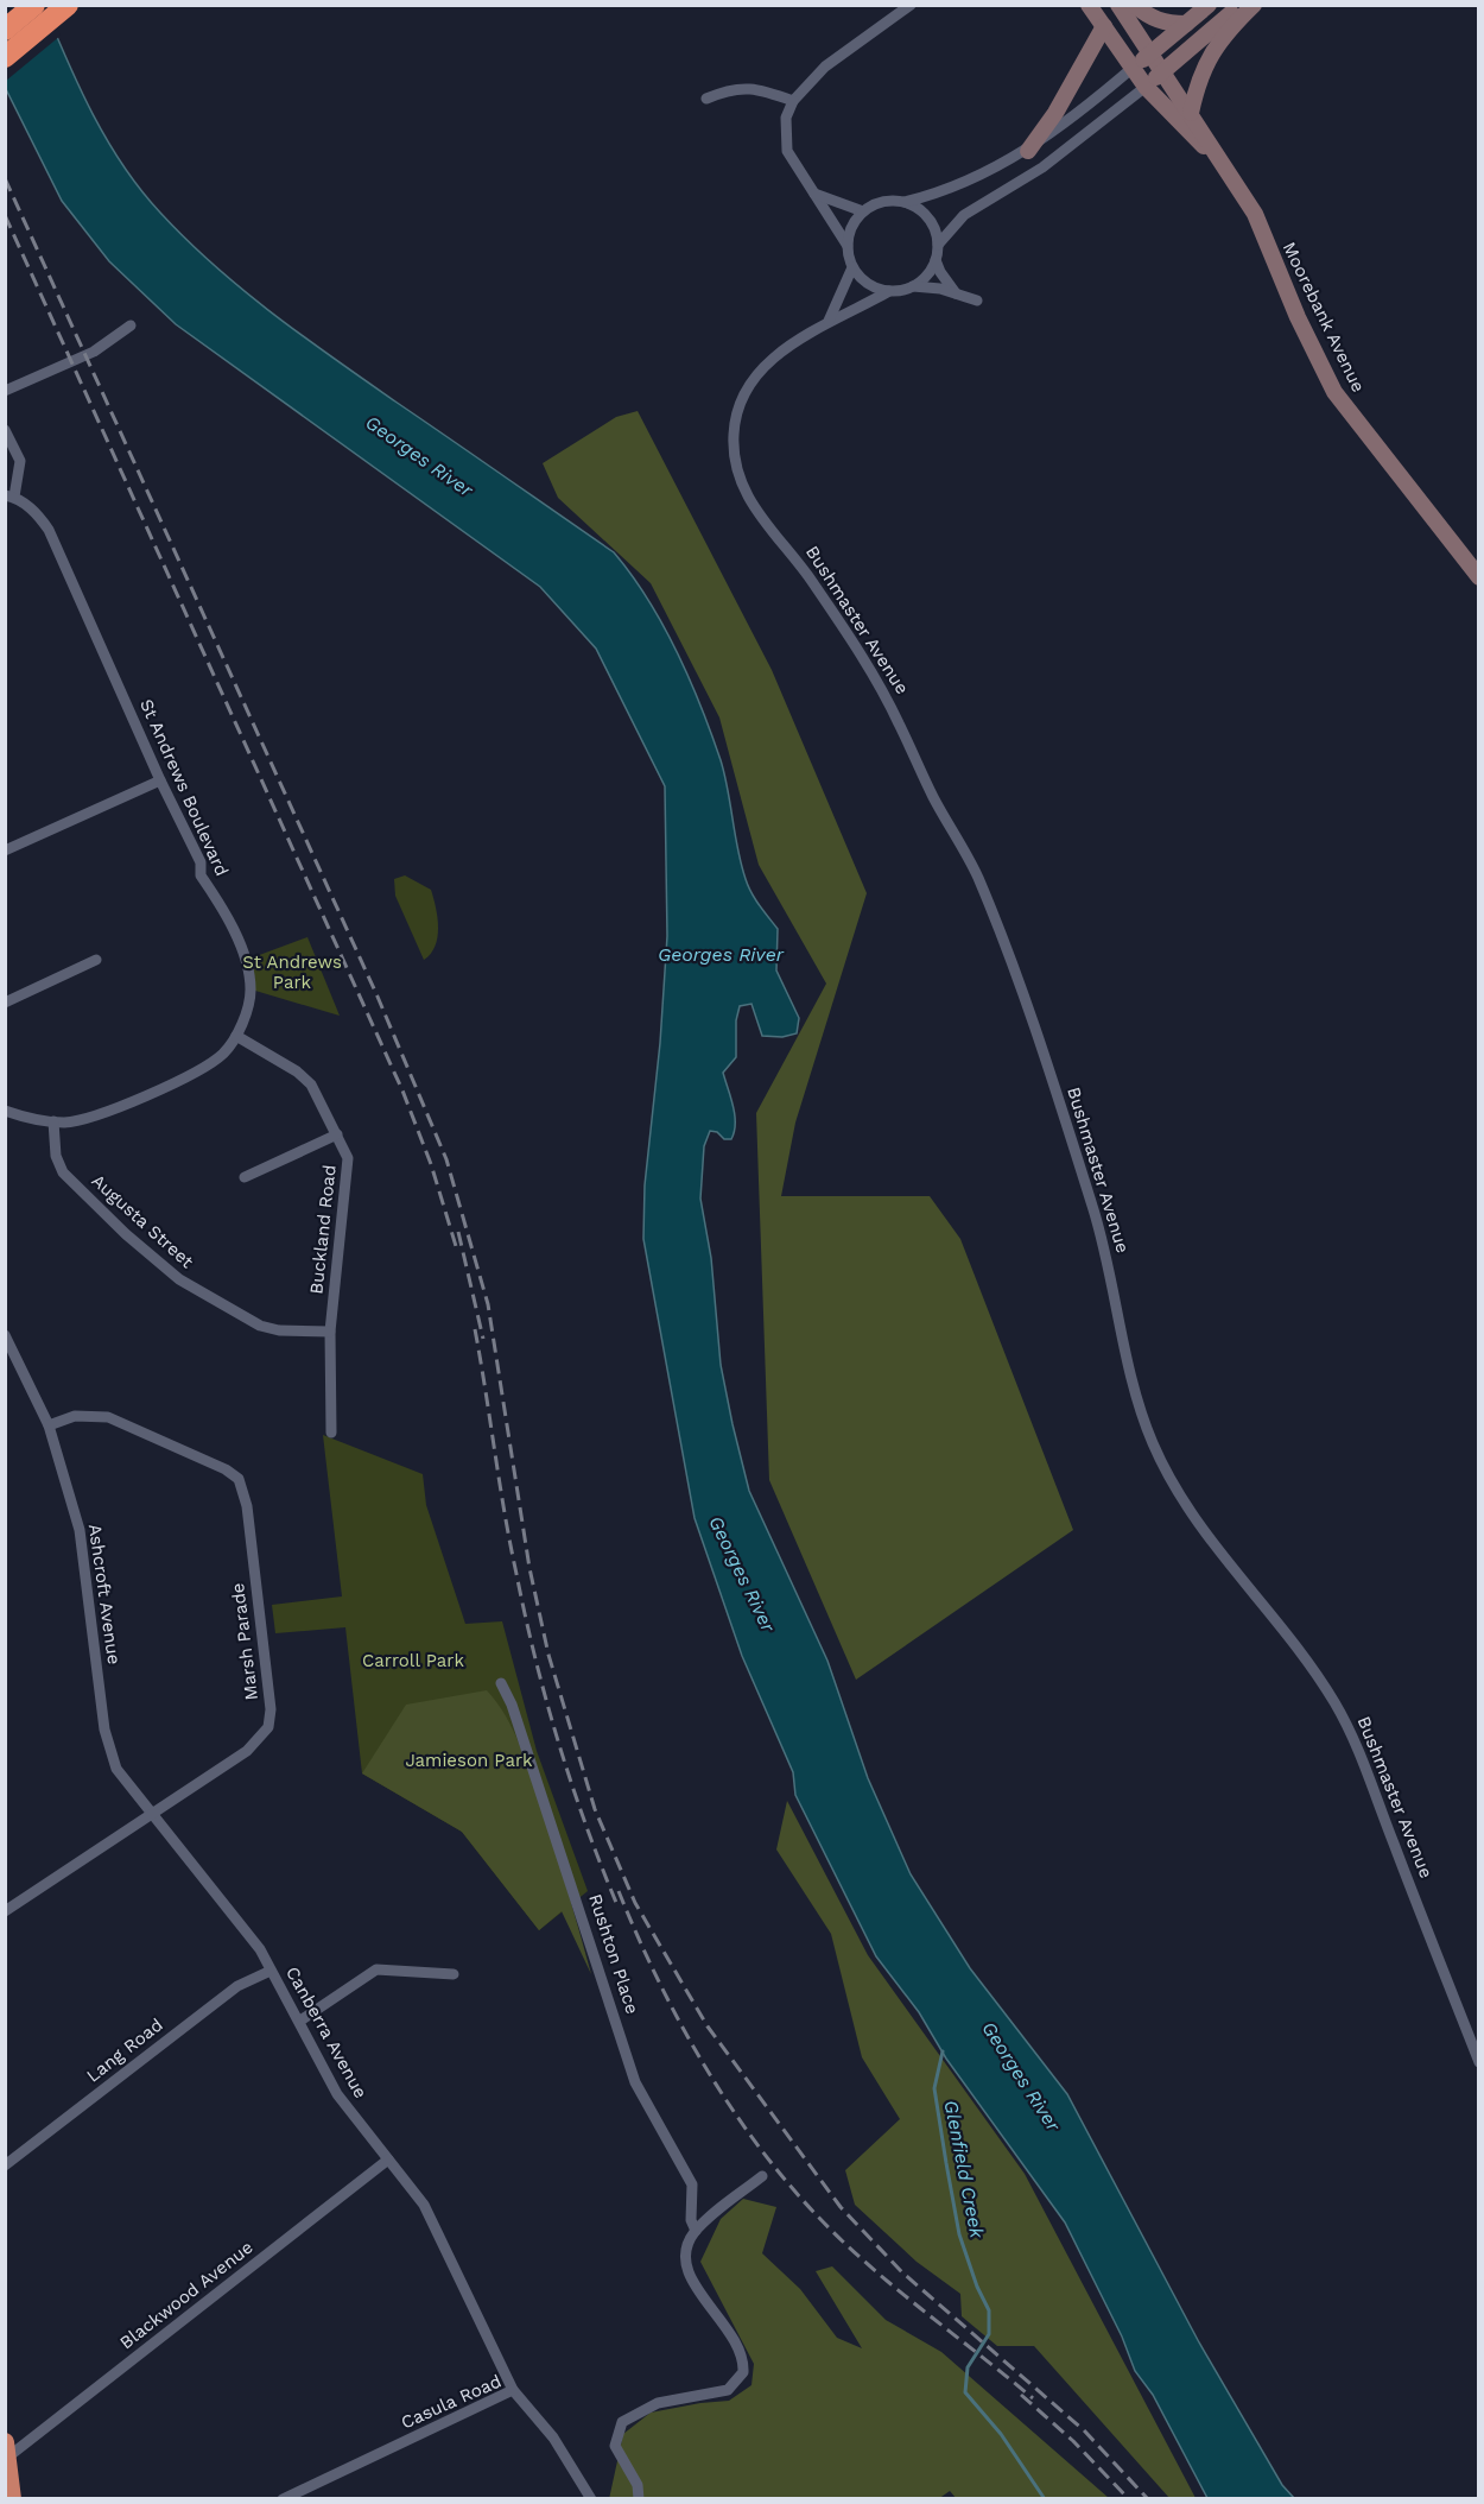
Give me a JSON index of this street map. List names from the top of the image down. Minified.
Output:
{"streets":{"main road":["Moorebank Avenue"],"street":["Bushmaster Avenue","St Andrews Boulevard","Augusta Street","Buckland Road","Ashcroft Avenue","Marsh Parade","Rushton Place","Canberra Avenue","Lang Road","Blackwood Avenue","Casula Road"]},"crossings":[["St Andrews Boulevard","Augusta Street"],["St Andrews Boulevard","Buckland Road"],["Augusta Street","Buckland Road"],["Ashcroft Avenue","Marsh Parade"],["Ashcroft Avenue","Canberra Avenue"],["Marsh Parade","Canberra Avenue"],["Canberra Avenue","Lang Road"],["Canberra Avenue","Blackwood Avenue"],["Canberra Avenue","Casula Road"]],"water":["Georges River","Glenfield Creek"],"parks":["St Andrews Park","Carroll Park","Jamieson Park"]}
